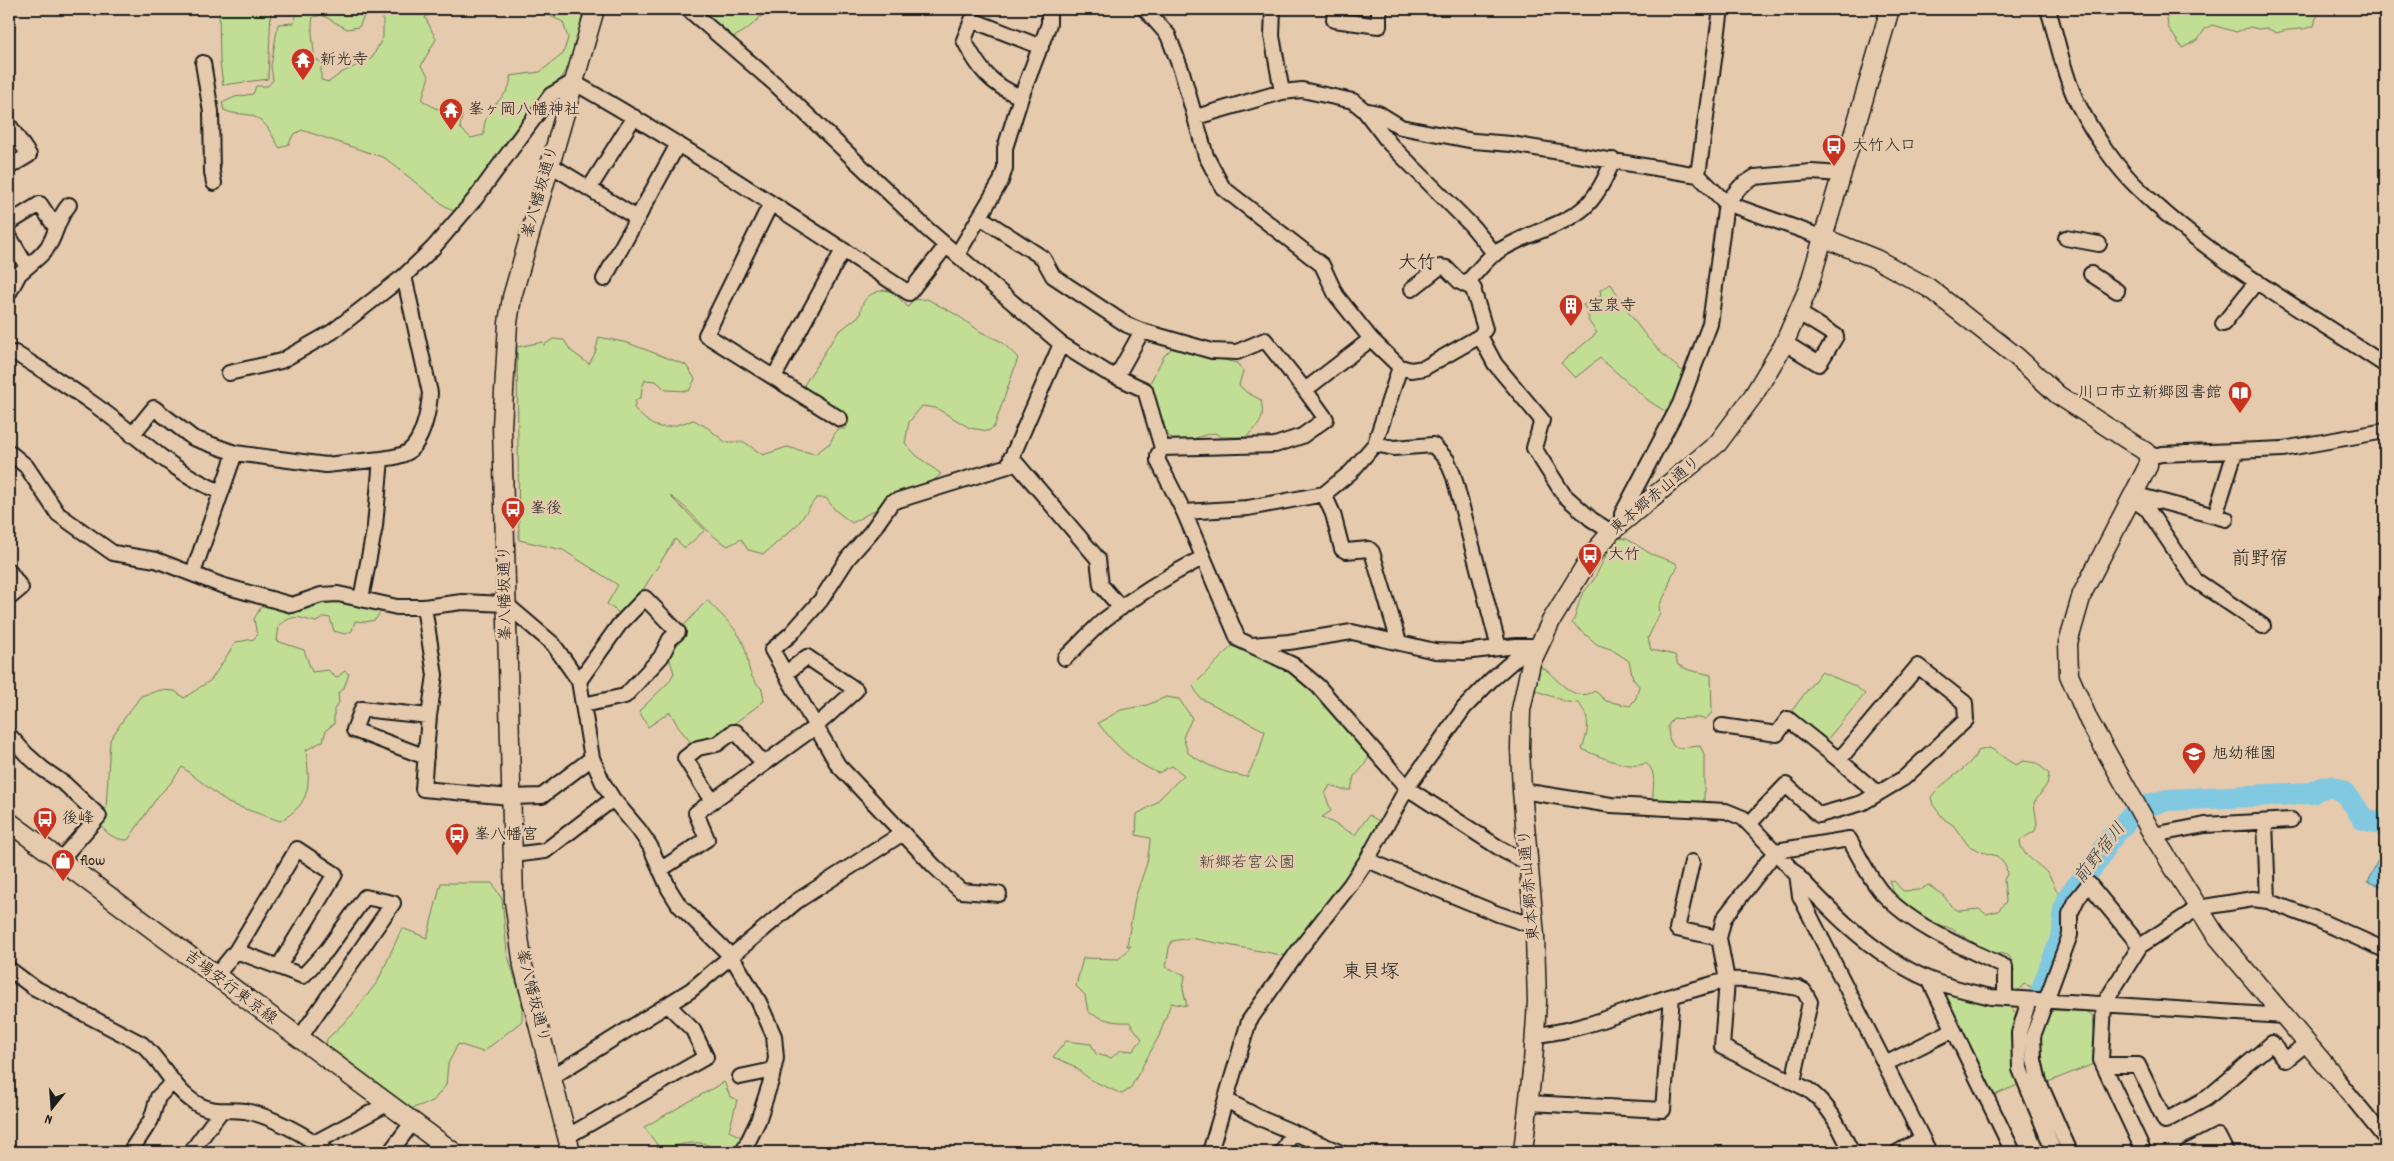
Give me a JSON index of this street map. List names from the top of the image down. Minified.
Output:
{"streets":{"main road":["吉場安行東京線"],"street":["峯八幡坂通り","東本郷赤山通り"]},"districts":["大竹","前野宿","東貝塚"],"water":["前野宿川"],"parks":["新郷若宮公園"],"places":{"temple":["新光寺","峯ヶ岡八幡神社"],"bus stop":["大竹入口","峯後","大竹","後峰","峯八幡宮"],"building":["宝泉寺"],"library":["川口市立新郷図書館"],"school or university":["旭幼稚園"],"shop":["flow"]},"north":"bottom"}
